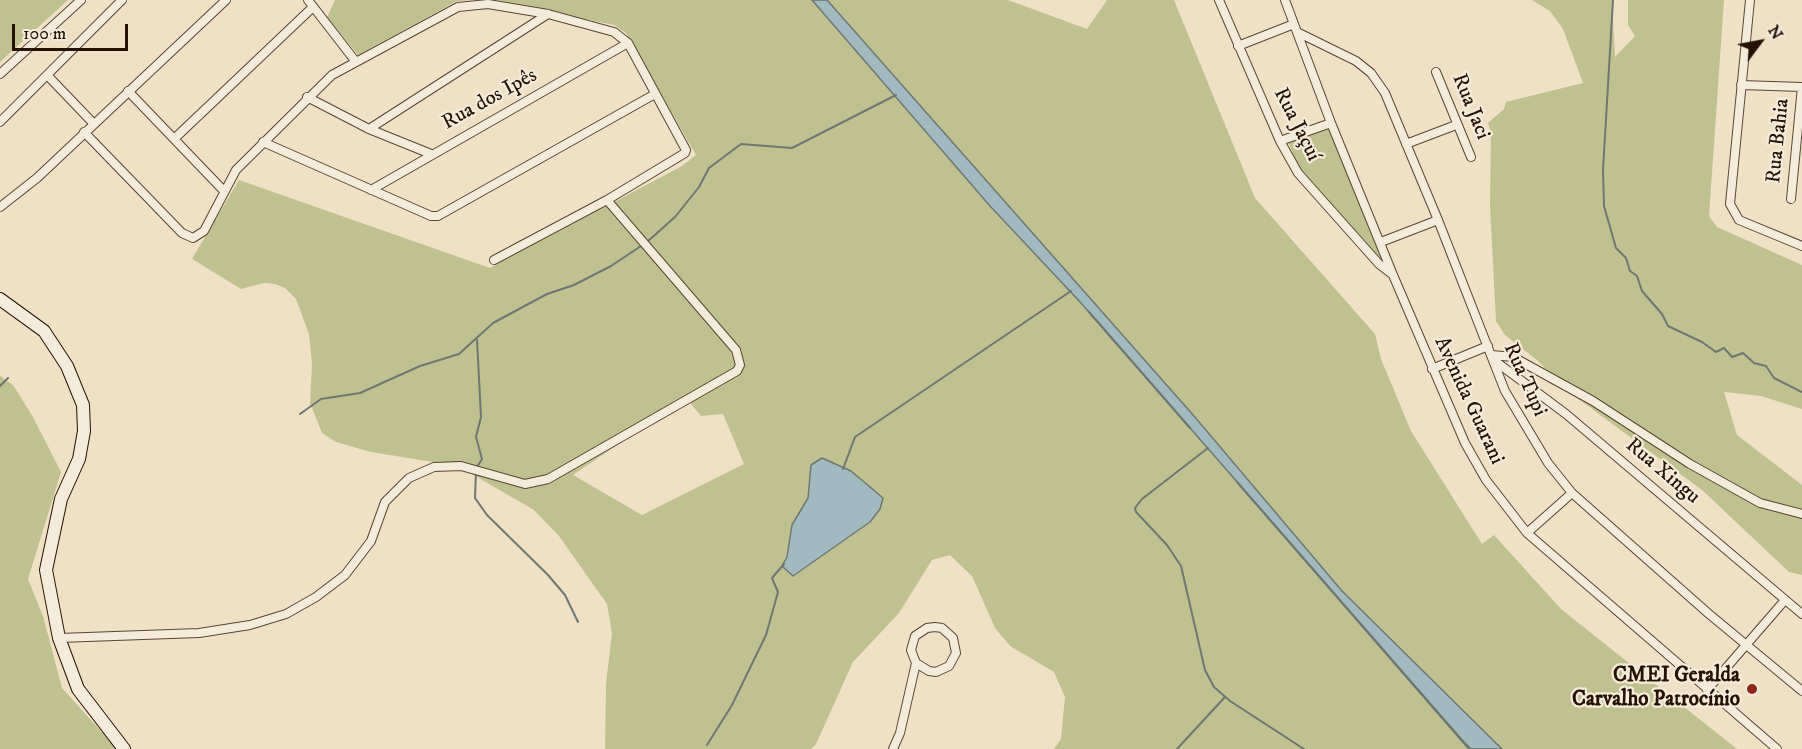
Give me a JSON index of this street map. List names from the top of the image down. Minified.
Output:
{"streets":{"street":["Rua dos Ipês","Rua Jaci","Rua Jaçuí","Rua Bahia","Rua Tupi","Avenida Guarani","Rua Xingu"]},"crossings":[["Rua Jaçuí","Avenida Guarani"],["Rua Tupi","Avenida Guarani"],["Rua Tupi","Rua Xingu"]],"places":["CMEI Geralda Carvalho Patrocínio"],"scale_bar":"100 m","north":"top right"}
